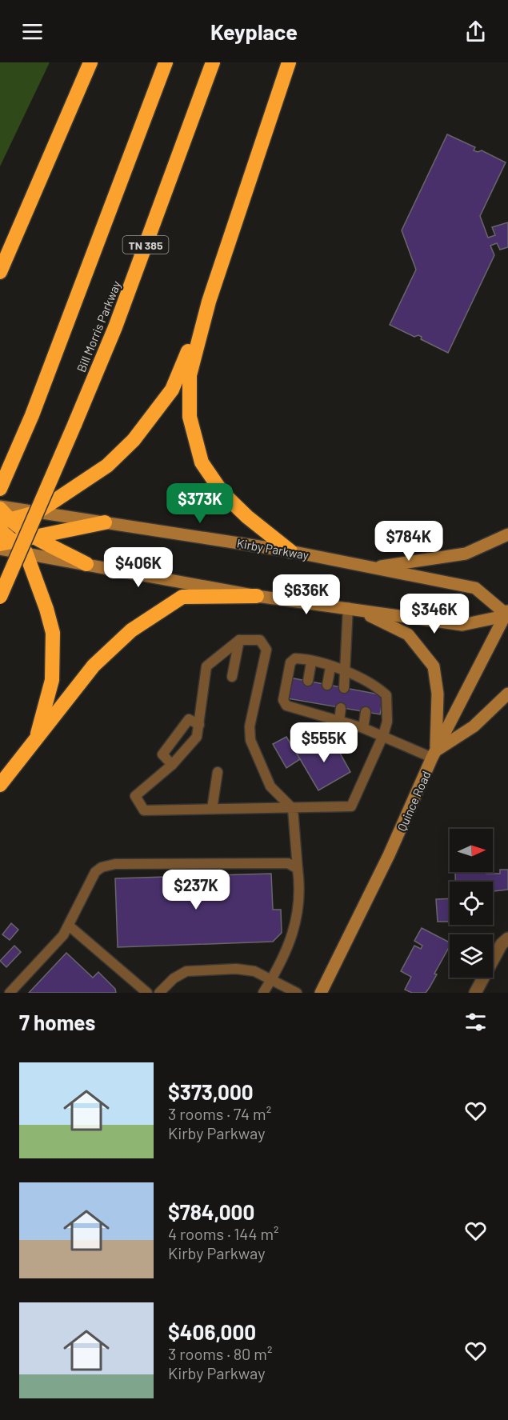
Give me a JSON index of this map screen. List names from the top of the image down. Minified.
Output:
{"streets":{"highway":["TN 385","Bill Morris Parkway"],"main road":["Kirby Parkway","Quince Road"]},"crossings":[["Kirby Parkway","Quince Road"]],"north":"right","page":{"header":"Keyplace","price":["$373K","$784K","$406K","$636K","$346K","$555K","$237K"],"heading":"7 homes","list":[{"name":"$373,000","note":"3 rooms · 74 m² · Kirby Parkway"},{"name":"$784,000","note":"4 rooms · 144 m² · Kirby Parkway"},{"name":"$406,000","note":"3 rooms · 80 m² · Kirby Parkway"}]}}
